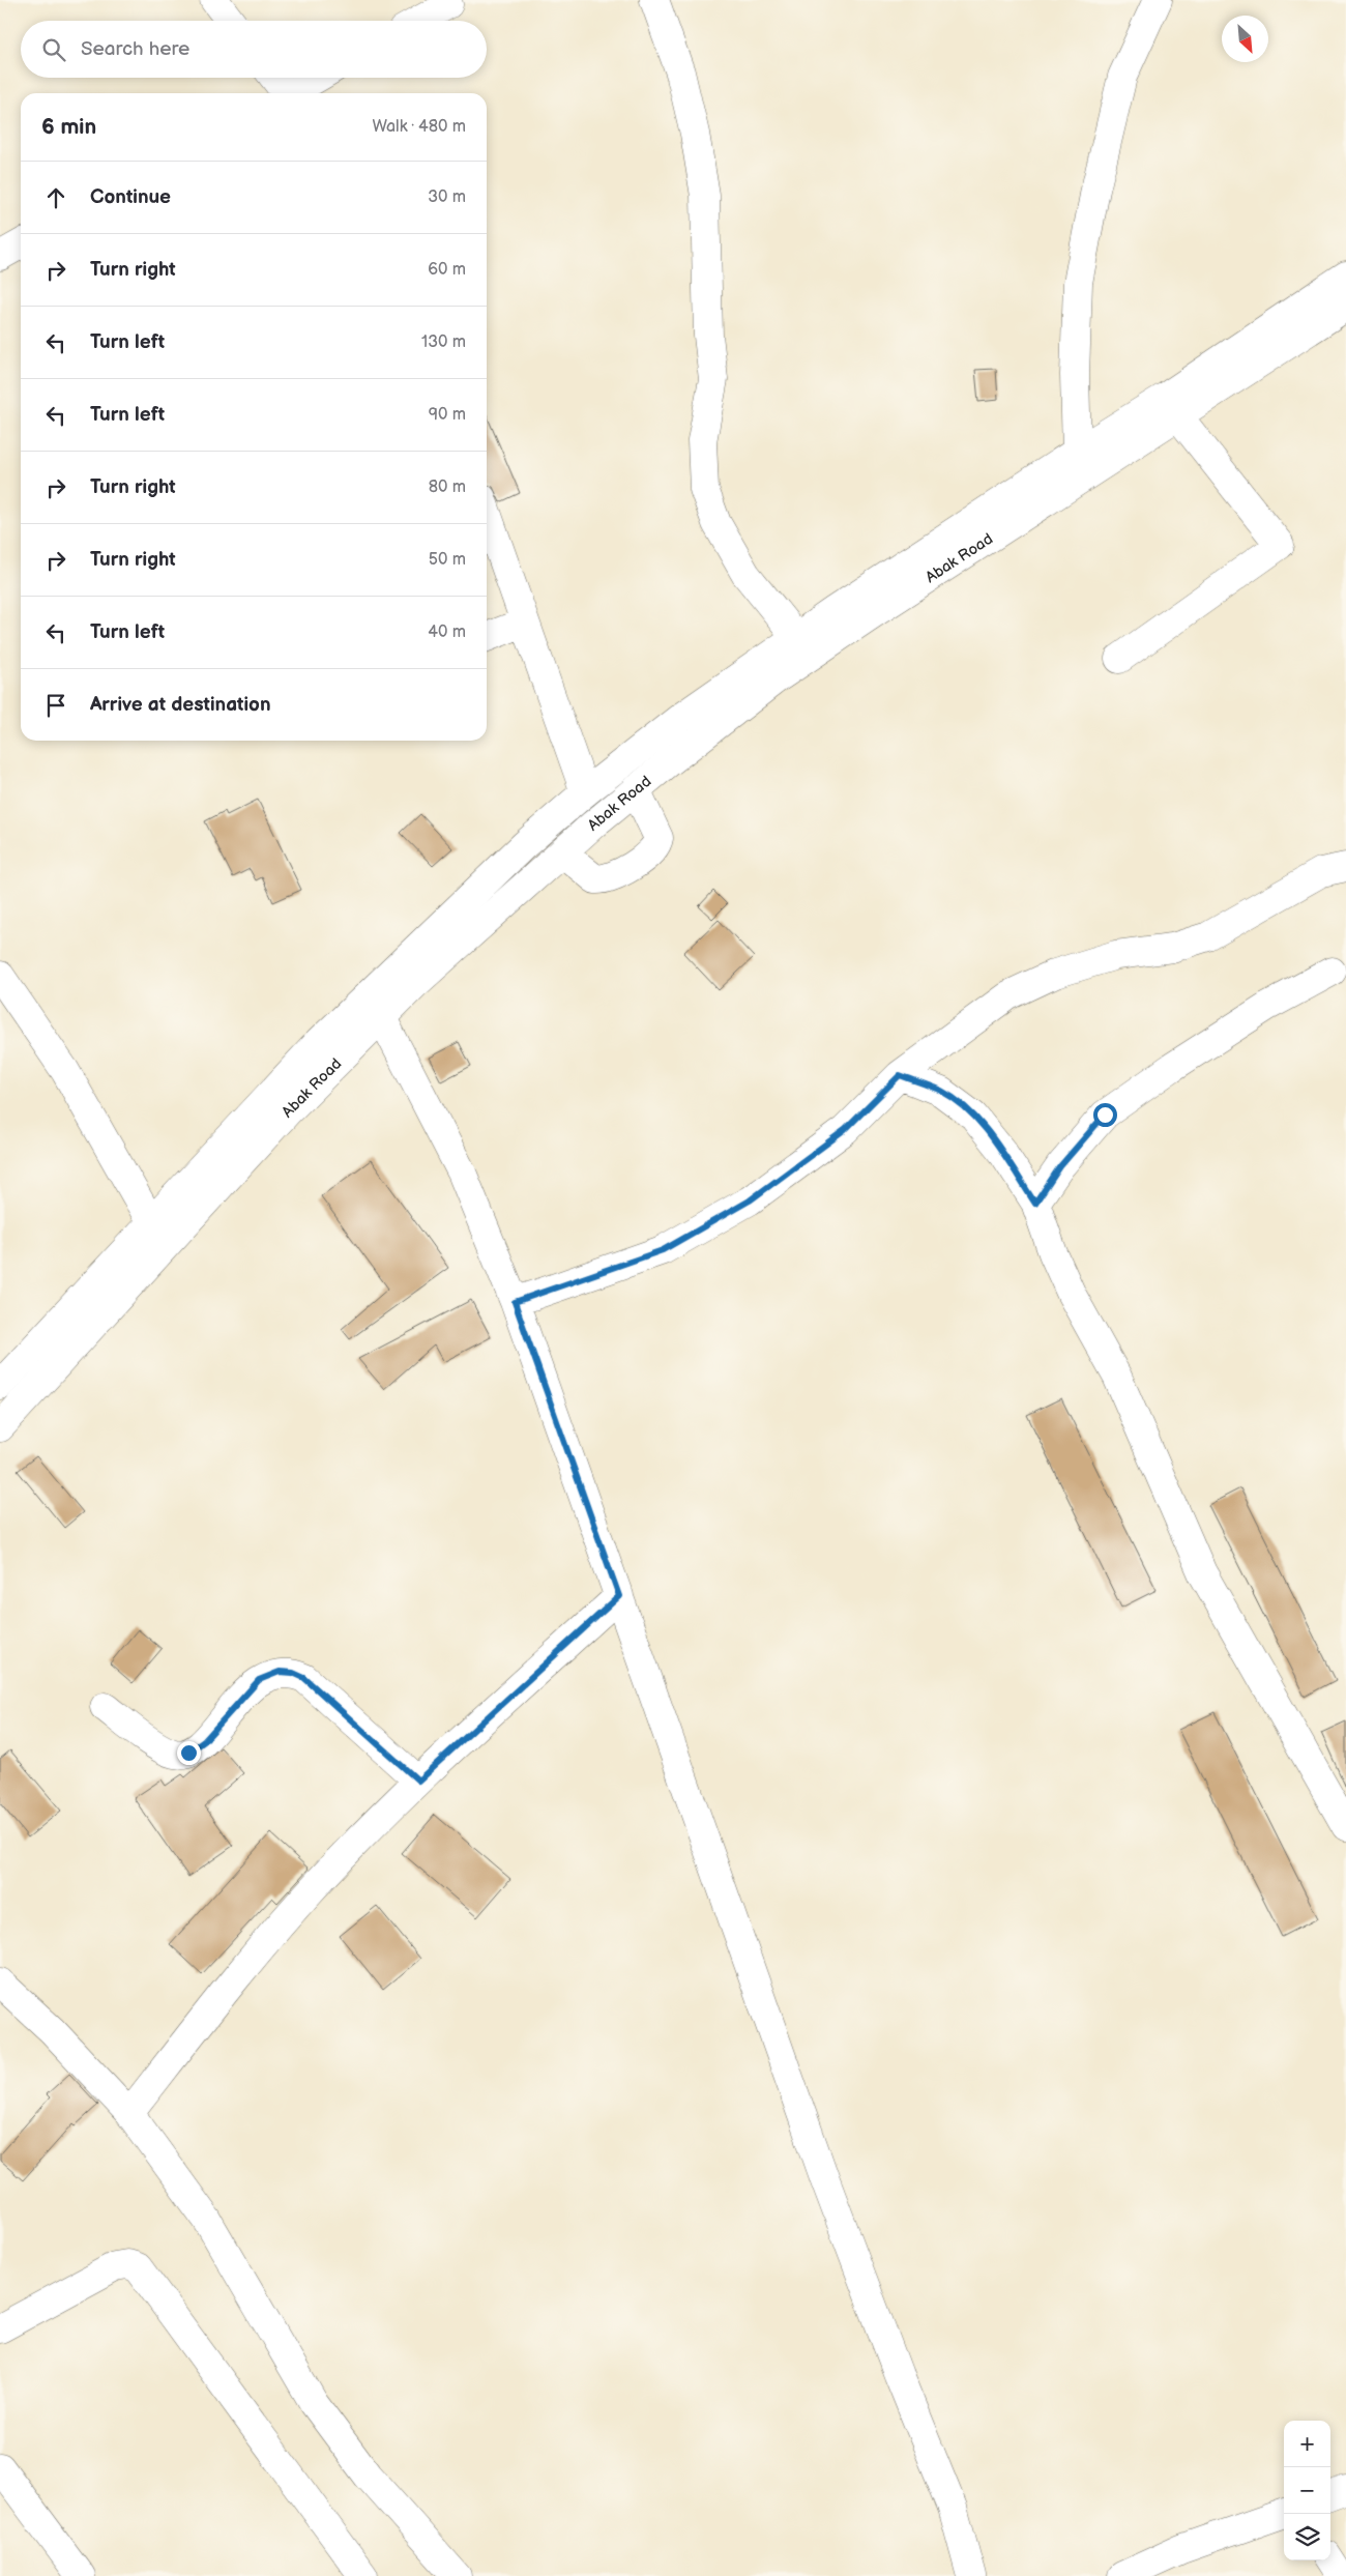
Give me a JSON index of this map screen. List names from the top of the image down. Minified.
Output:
{"streets":{"main road":["Abak Road"]},"north":"bottom right","page":{"search":"Search here","heading":["6 min","Walk · 480 m"],"list":[["Continue","30 m"],["Turn right","60 m"],["Turn left","130 m"],["Turn left","90 m"],["Turn right","80 m"],["Turn right","50 m"],["Turn left","40 m"],"Arrive at destination"],"map_buttons":["+","−"]}}
